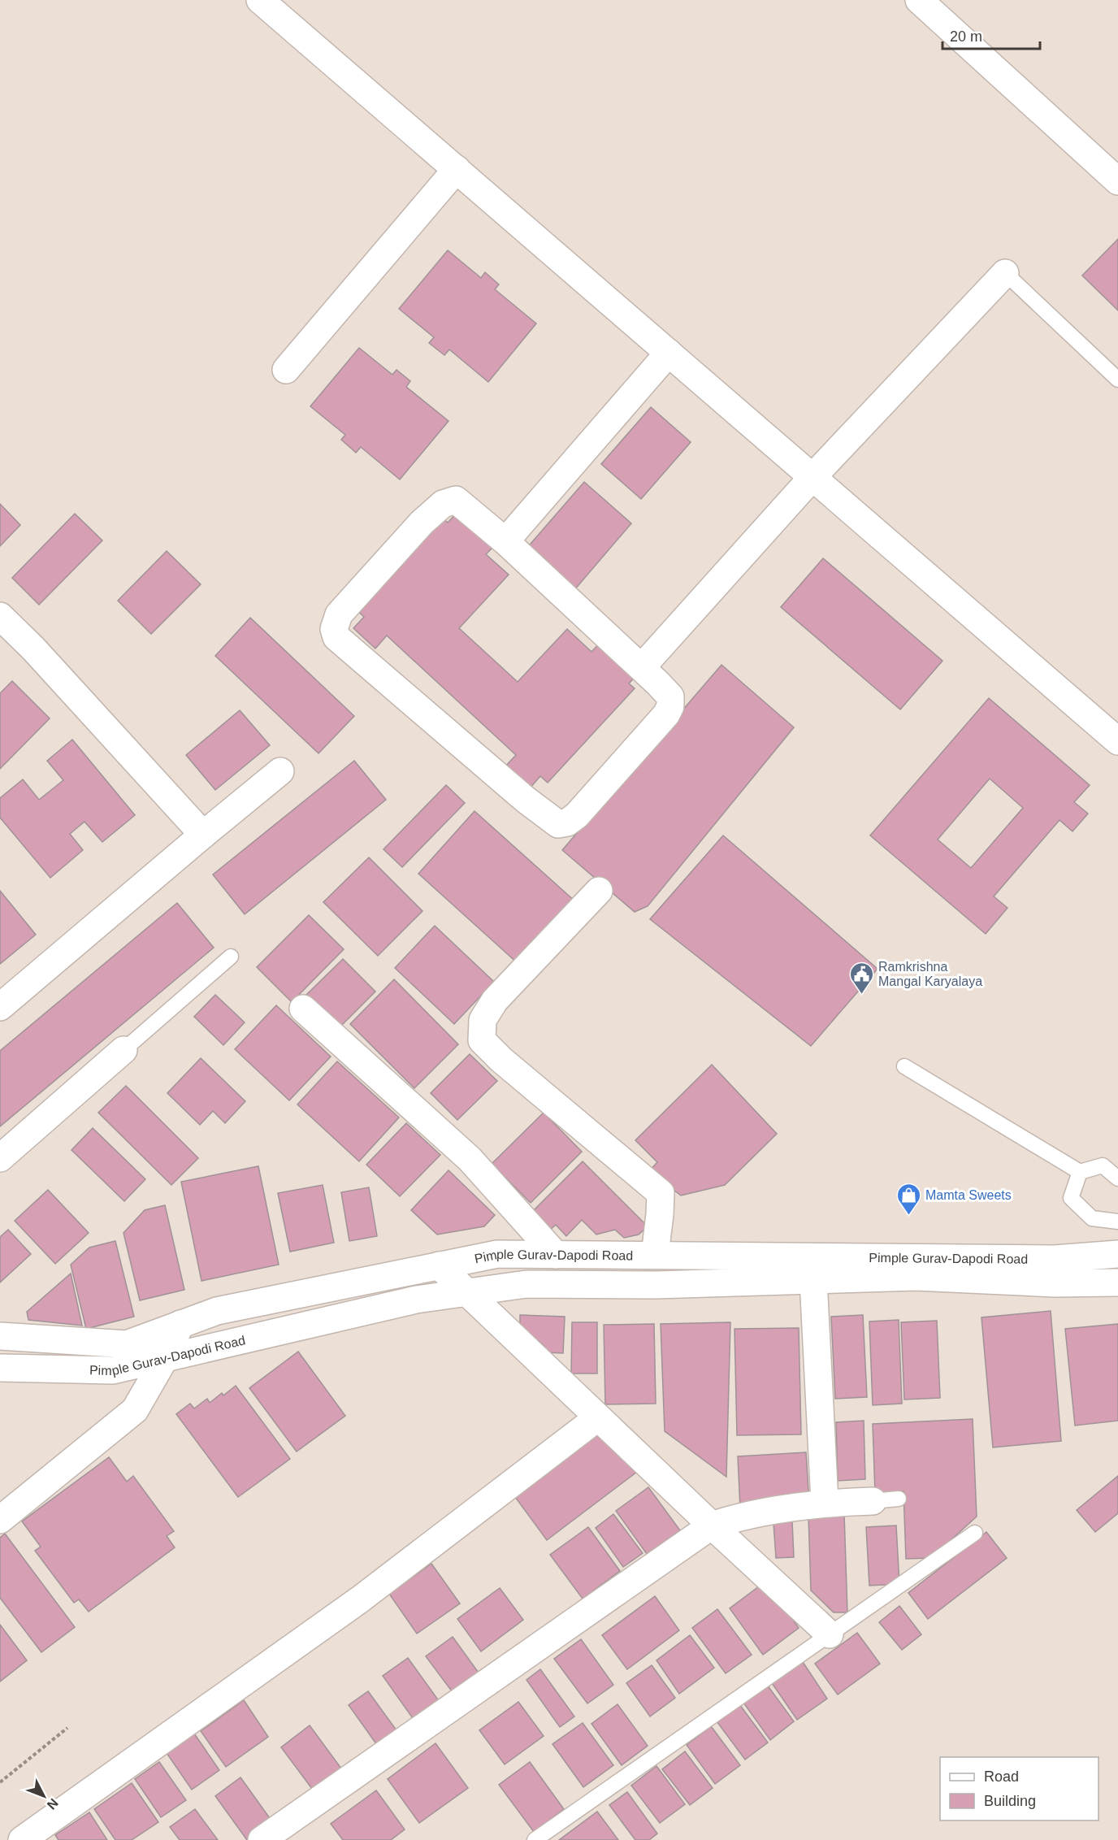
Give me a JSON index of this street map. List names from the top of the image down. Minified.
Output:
{"streets":{"street":["Pimple Gurav-Dapodi Road"]},"places":{"public building":["Ramkrishna Mangal Karyalaya"],"shop":["Mamta Sweets"]},"legend":["Road","Building"],"scale_bar":"20 m","north":"bottom right"}
